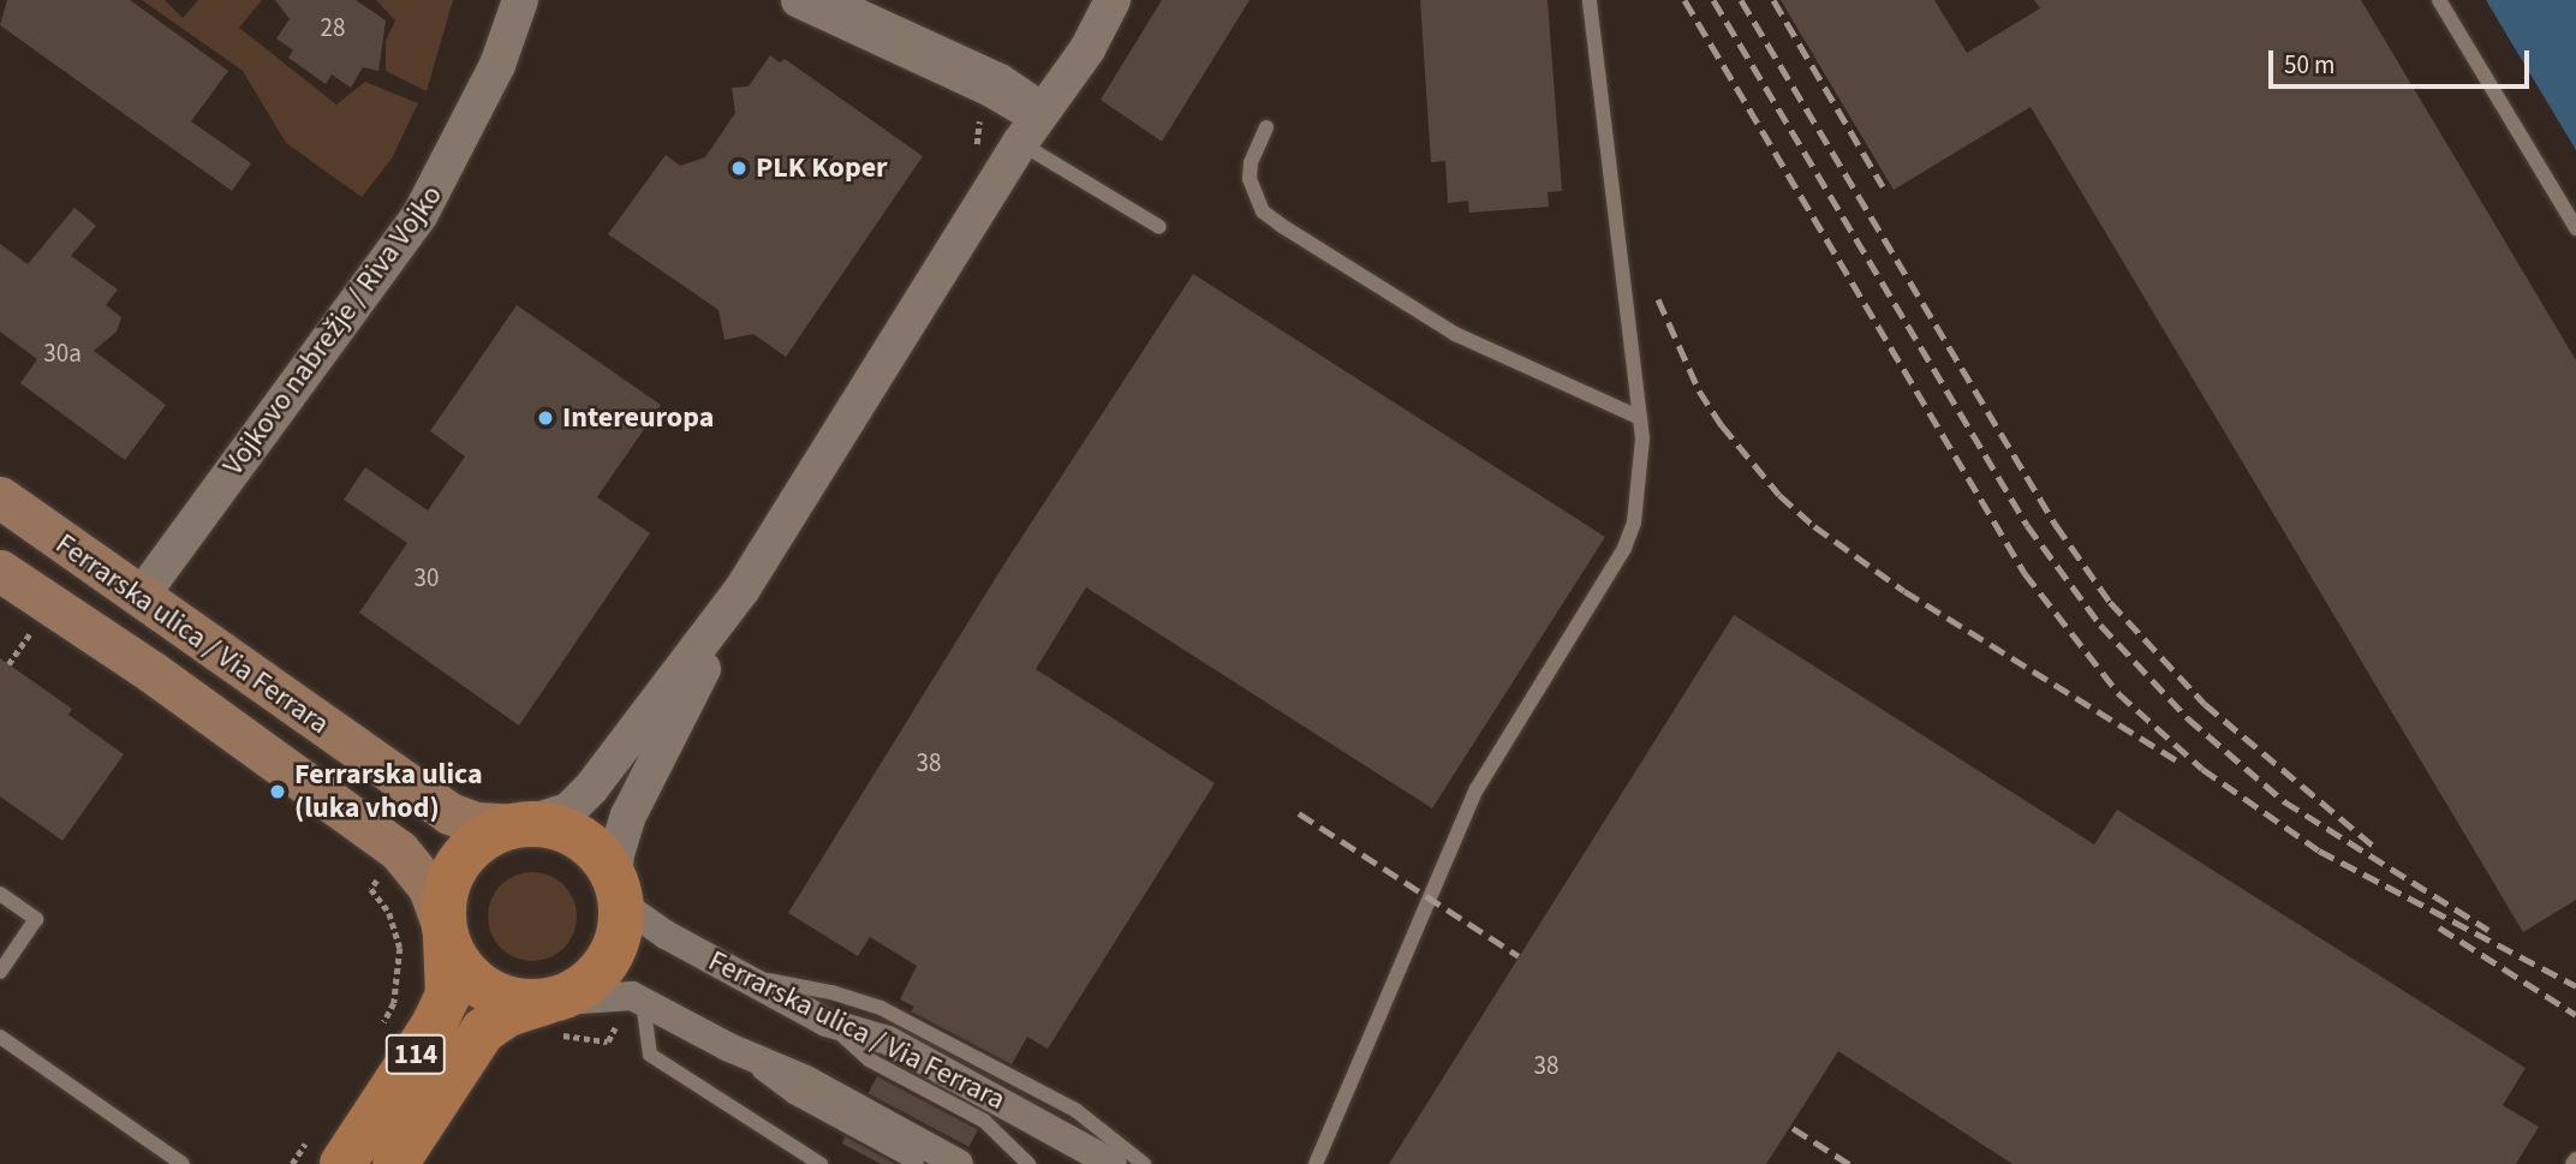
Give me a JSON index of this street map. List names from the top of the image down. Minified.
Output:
{"streets":{"main road":["Ferrarska ulica / Via Ferrara","114"],"street":["Vojkovo nabrežje / Riva Vojko"]},"crossings":[["Vojkovo nabrežje / Riva Vojko","Ferrarska ulica / Via Ferrara"],["Ferrarska ulica / Via Ferrara","114"]],"places":["PLK Koper","Intereuropa","Ferrarska ulica (luka vhod)"],"house_numbers":["28","30a","30","38","38"],"scale_bar":"50 m"}
